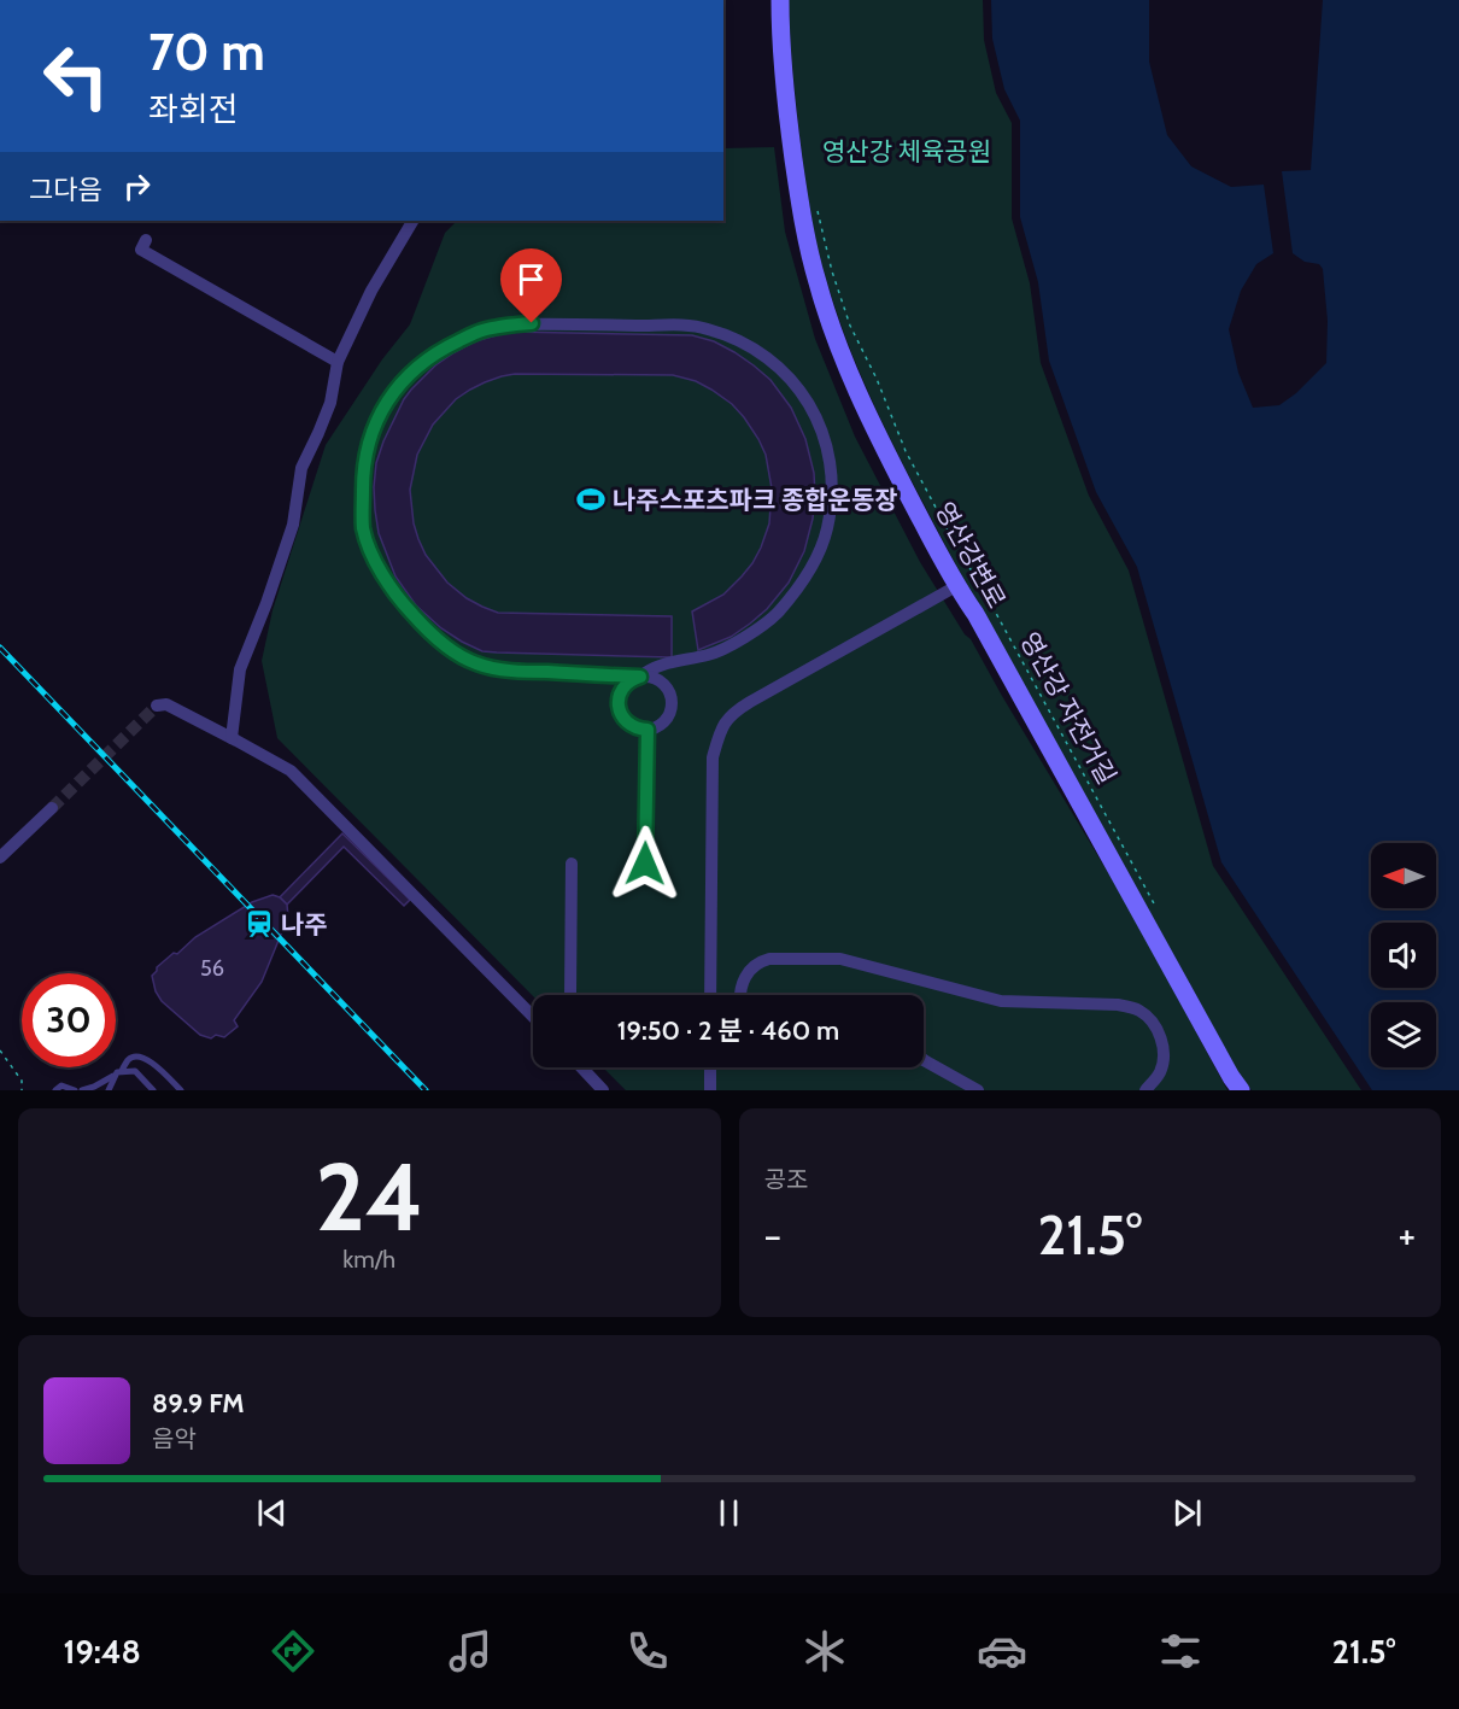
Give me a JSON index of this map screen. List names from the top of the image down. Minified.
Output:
{"streets":{"street":["영산강변로"],"path":["영산강 자전거길"]},"parks":["영산강 체육공원"],"places":{"sports":["나주스포츠파크 종합운동장"],"station":["나주"]},"house_numbers":["56"],"north":"left","page":{"turn":["70 m","좌회전"],"then":"그다음","limit":"30","trip":"19:50 · 2 분 · 460 m","tile":[["24","km/h"],"공조"],"heat":["−","21.5°","+"],"song":["89.9 FM","음악"],"tabs":["19:48","21.5°"]}}
